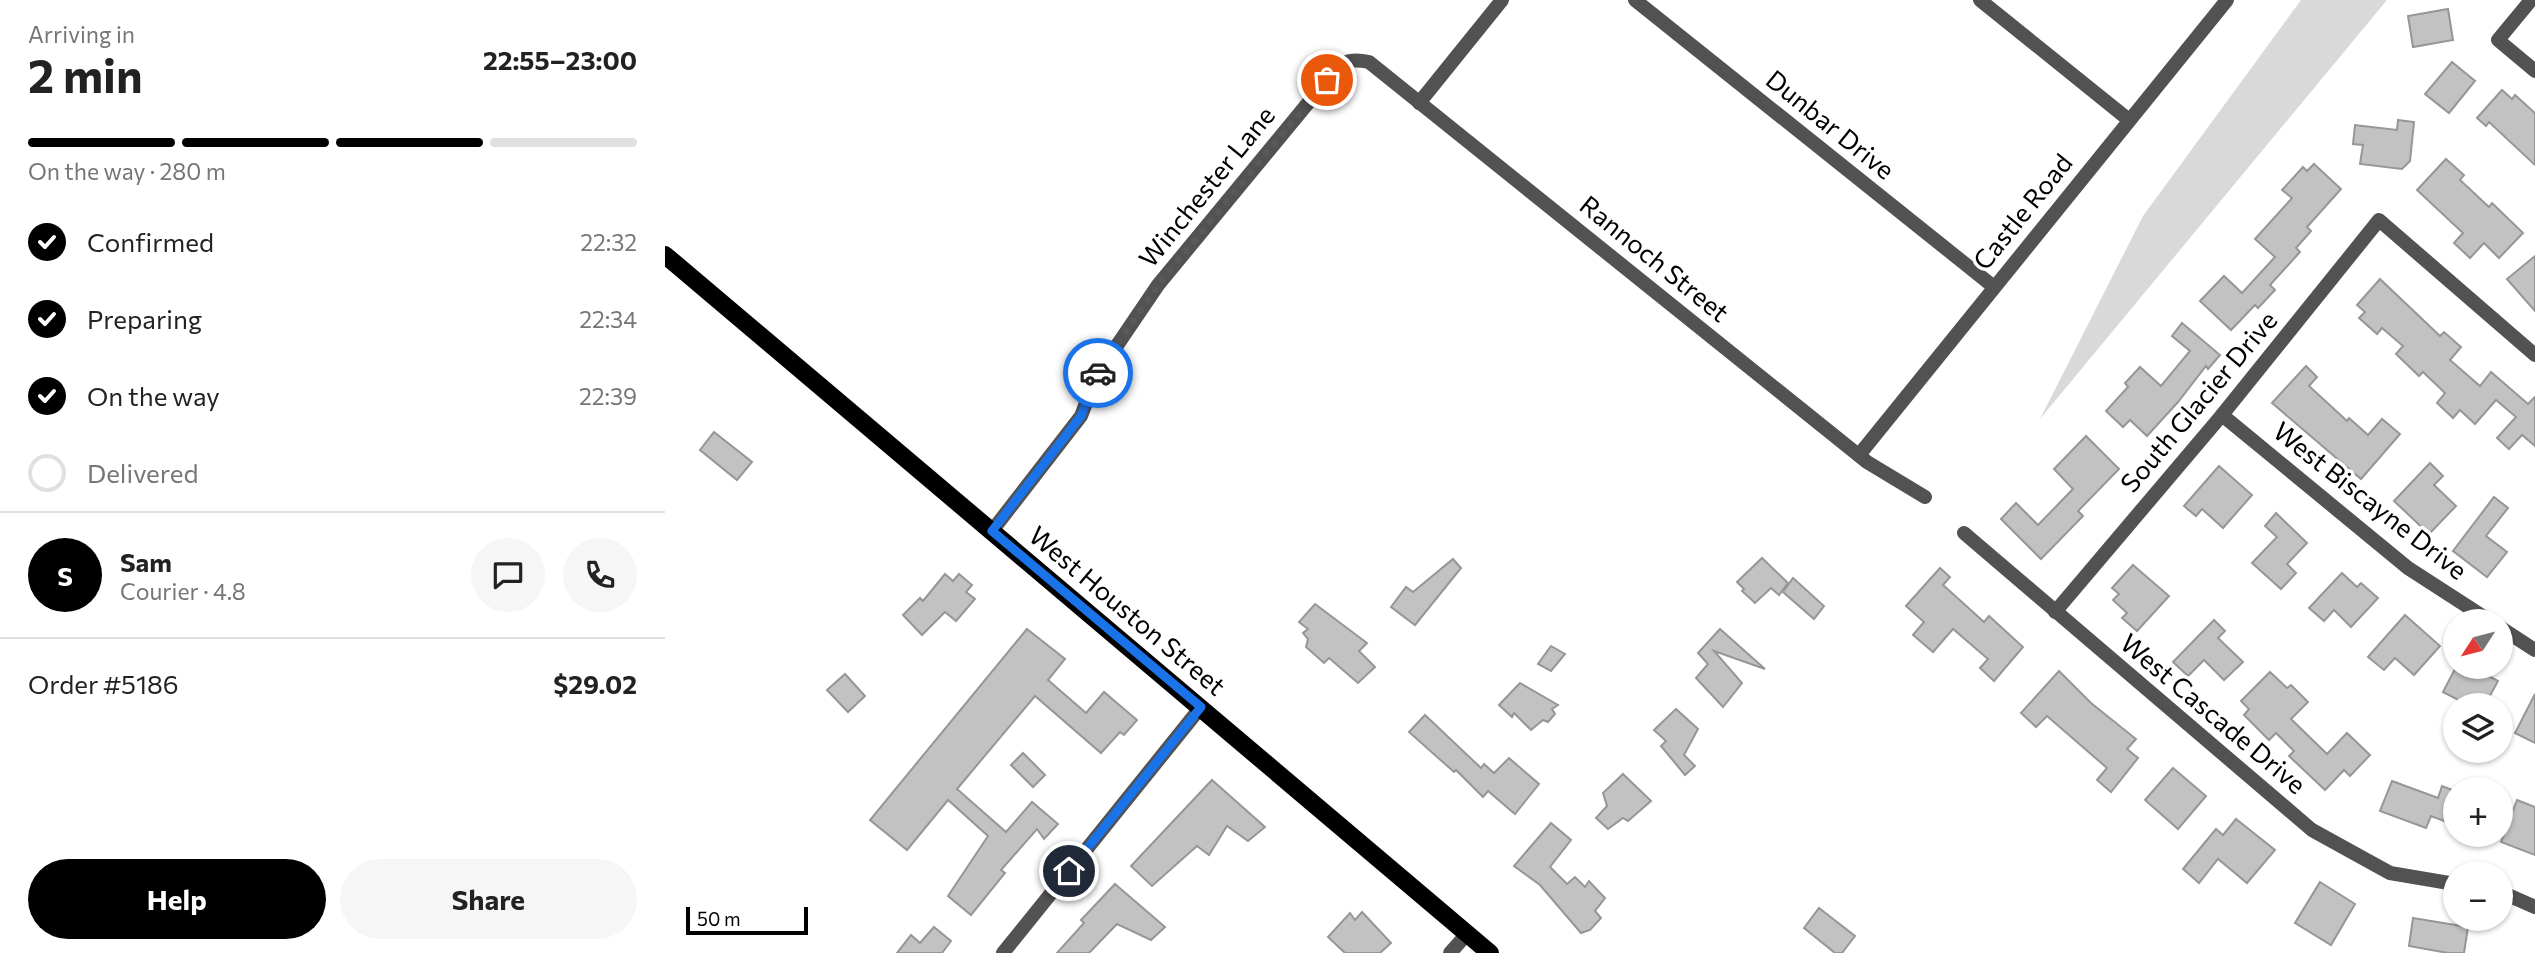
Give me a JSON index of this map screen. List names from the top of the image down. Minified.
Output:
{"streets":{"main road":["West Houston Street"],"street":["Dunbar Drive","Winchester Lane","Castle Road","Rannoch Street","South Glacier Drive","West Biscayne Drive","West Cascade Drive"]},"crossings":[["Dunbar Drive","Castle Road"],["Winchester Lane","Rannoch Street"],["Winchester Lane","West Houston Street"],["Castle Road","Rannoch Street"],["South Glacier Drive","West Biscayne Drive"],["South Glacier Drive","West Cascade Drive"]],"scale_bar":"50 m","north":"bottom left","page":{"heading":["2 min","Arriving in","22:55–23:00"],"panel":["Sam","Courier · 4.8","Order #5186","$29.02"],"bar":"On the way · 280 m","list":[["Confirmed","22:32"],["Preparing","22:34"],["On the way","22:39"],"Delivered"],"round":"S","map_buttons":["+","−"],"buttons":["Help","Share"],"scale":"50 m"}}
